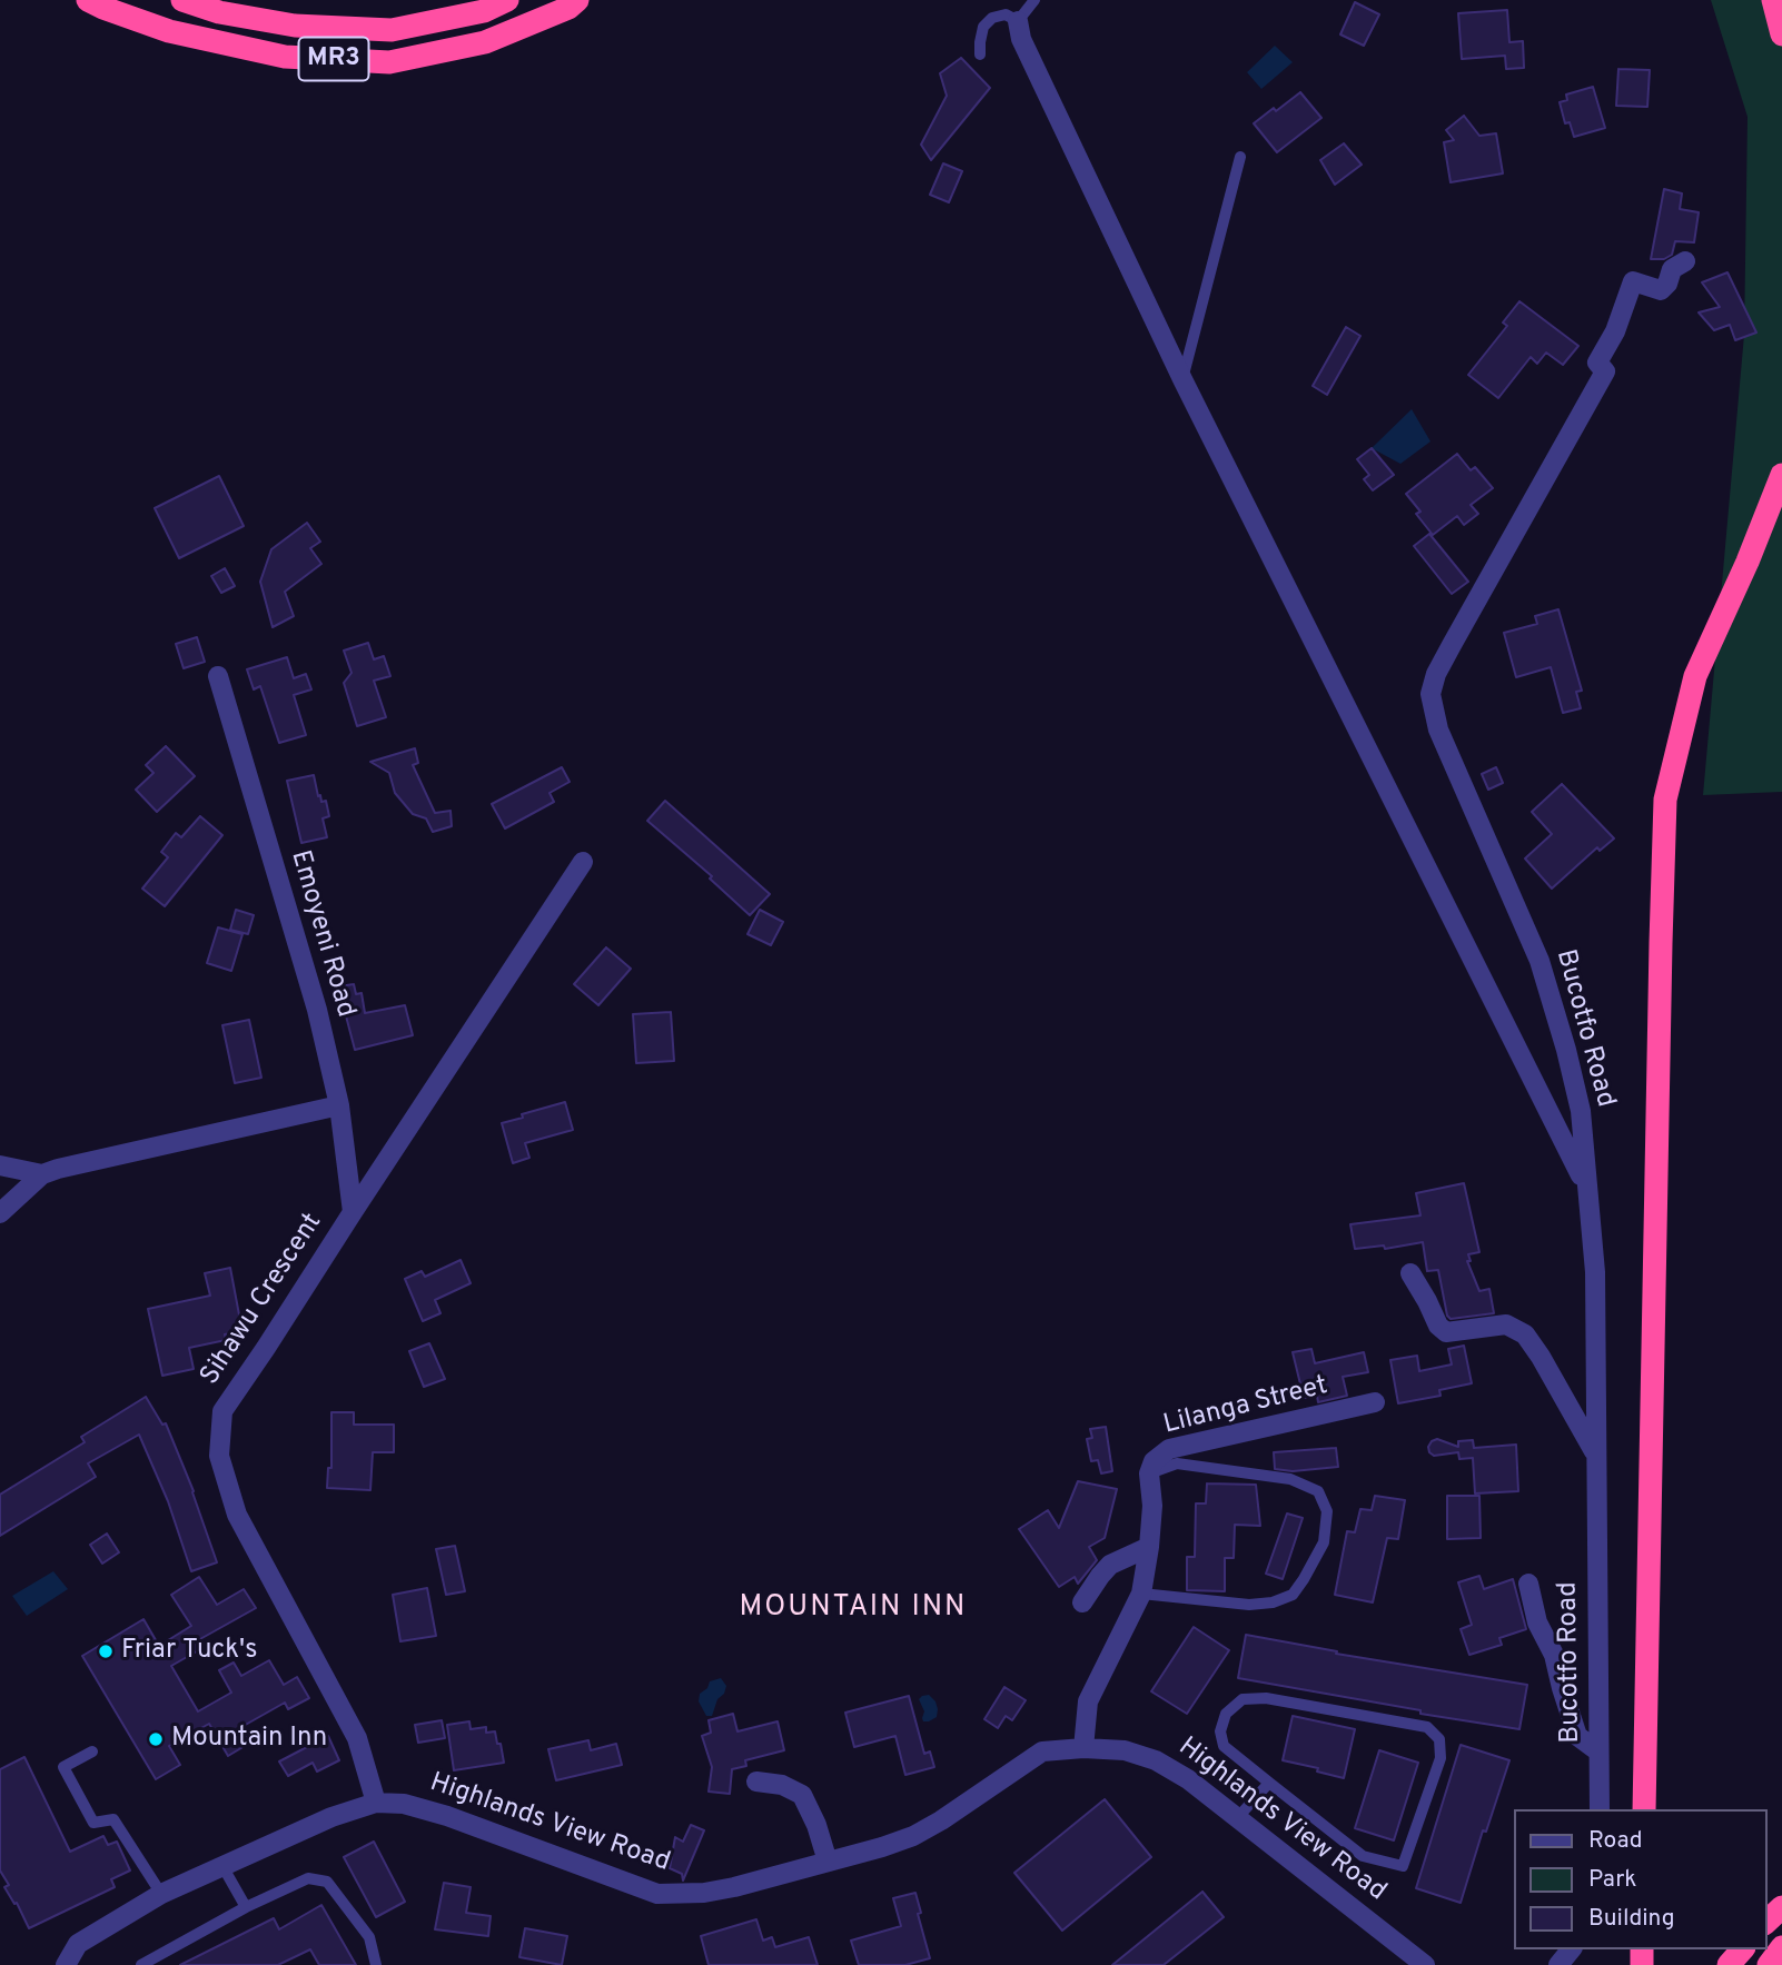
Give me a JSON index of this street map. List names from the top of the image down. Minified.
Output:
{"streets":{"highway":["MR3"],"street":["Emoyeni Road","Bucotfo Road","Sihawu Crescent","Lilanga Street","Highlands View Road"]},"crossings":[["Emoyeni Road","Sihawu Crescent"],["Sihawu Crescent","Highlands View Road"],["Lilanga Street","Highlands View Road"]],"districts":["MOUNTAIN INN"],"places":["Friar Tuck's","Mountain Inn"],"legend":["Road","Park","Building"]}
